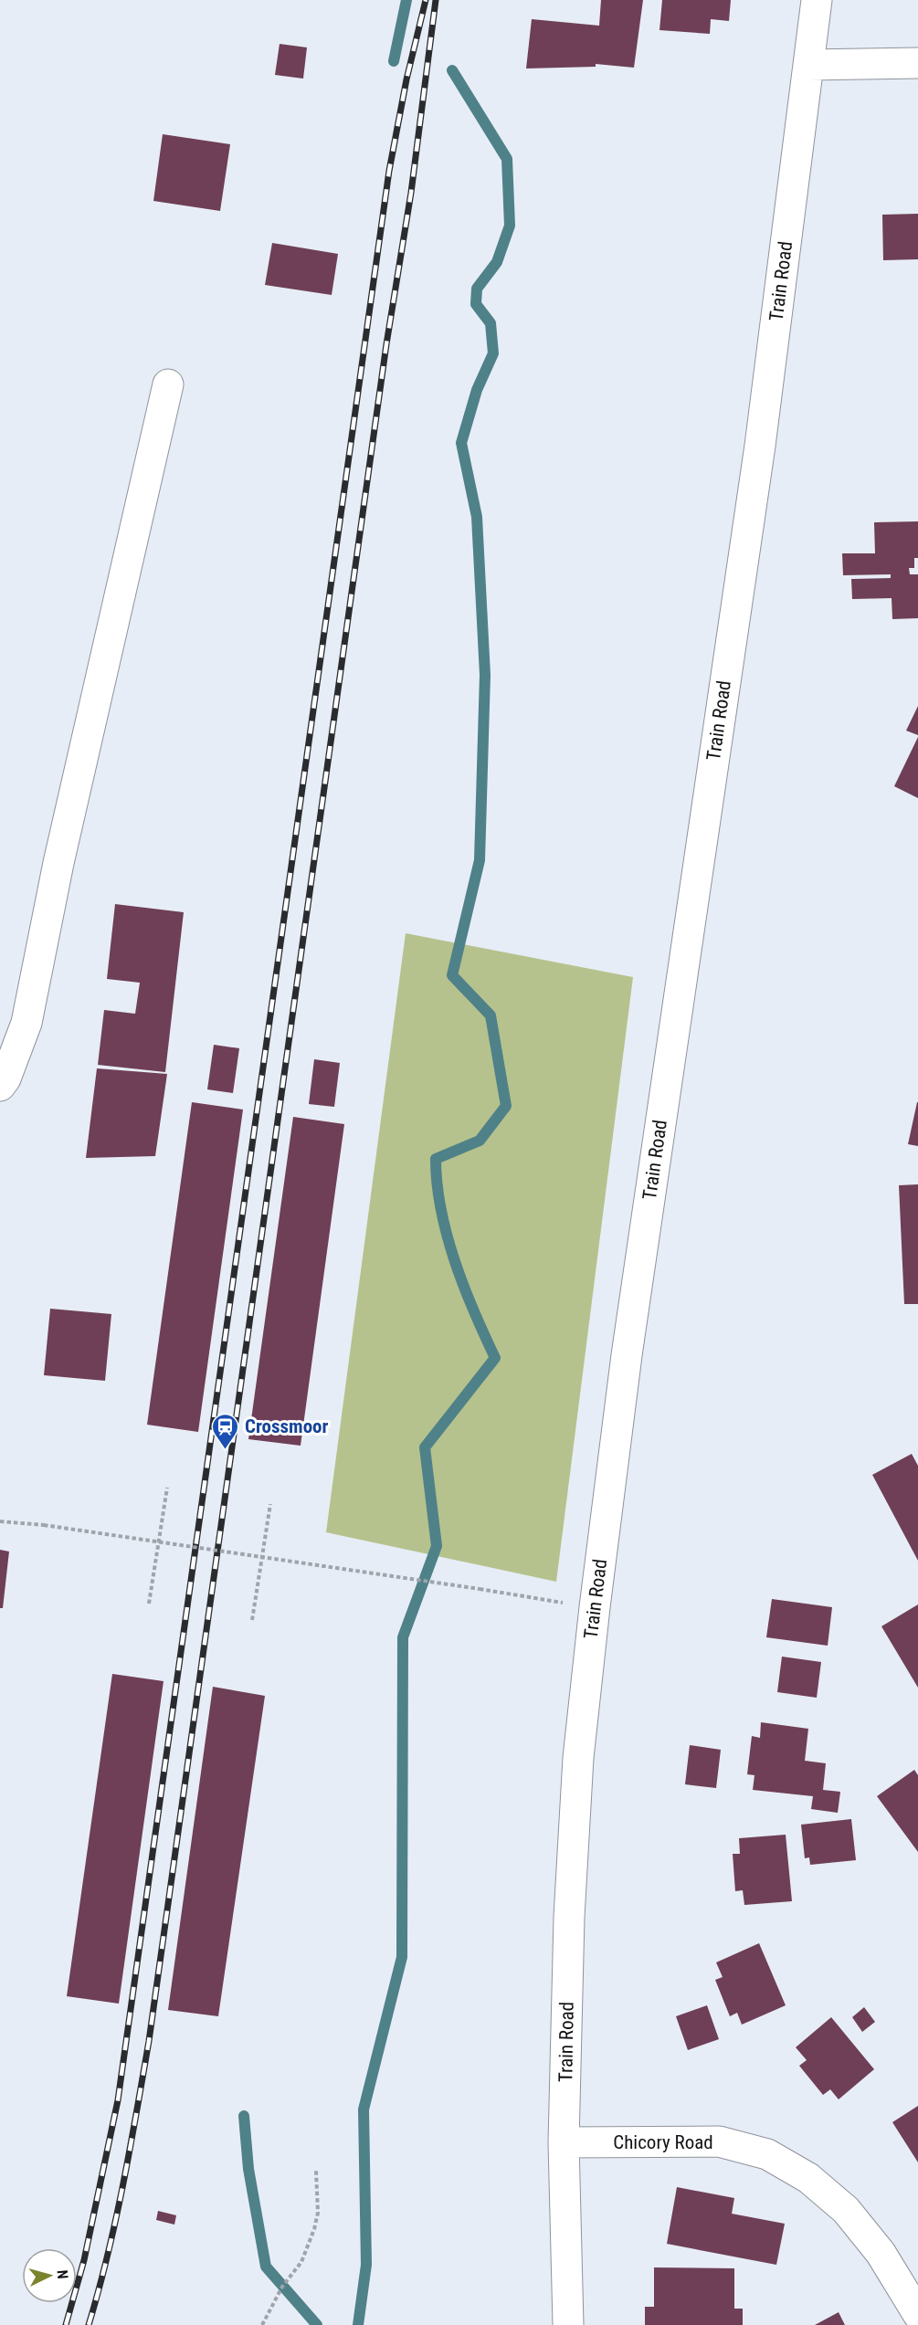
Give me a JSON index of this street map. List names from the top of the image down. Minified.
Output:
{"streets":{"street":["Train Road","Chicory Road"]},"crossings":[["Train Road","Chicory Road"]],"places":{"station":["Crossmoor"]},"north":"right"}
